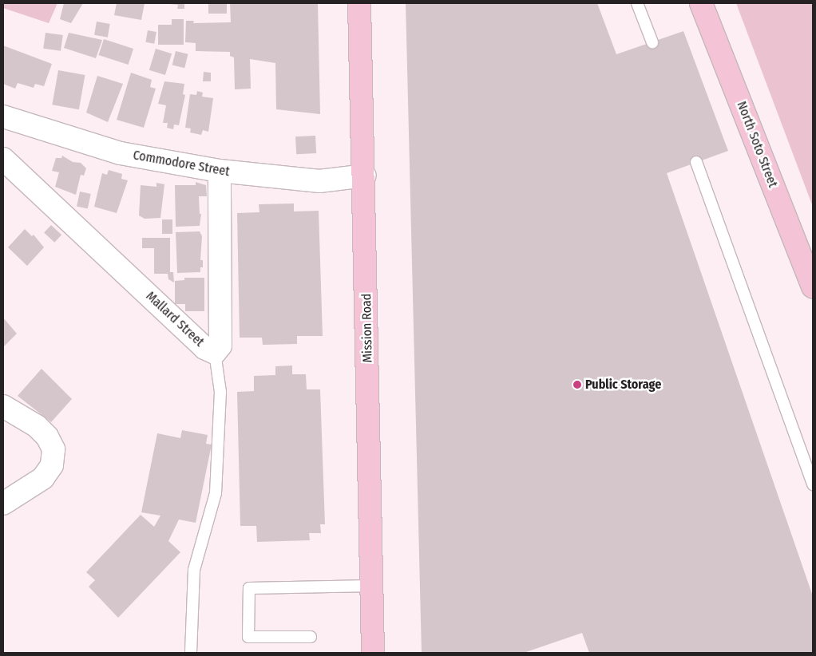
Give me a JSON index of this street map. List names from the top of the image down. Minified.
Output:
{"streets":{"main road":["North Soto Street","Mission Road"],"street":["Commodore Street","Mallard Street"]},"crossings":[["Commodore Street","Mallard Street"],["Commodore Street","Mission Road"]],"places":["Public Storage"]}
